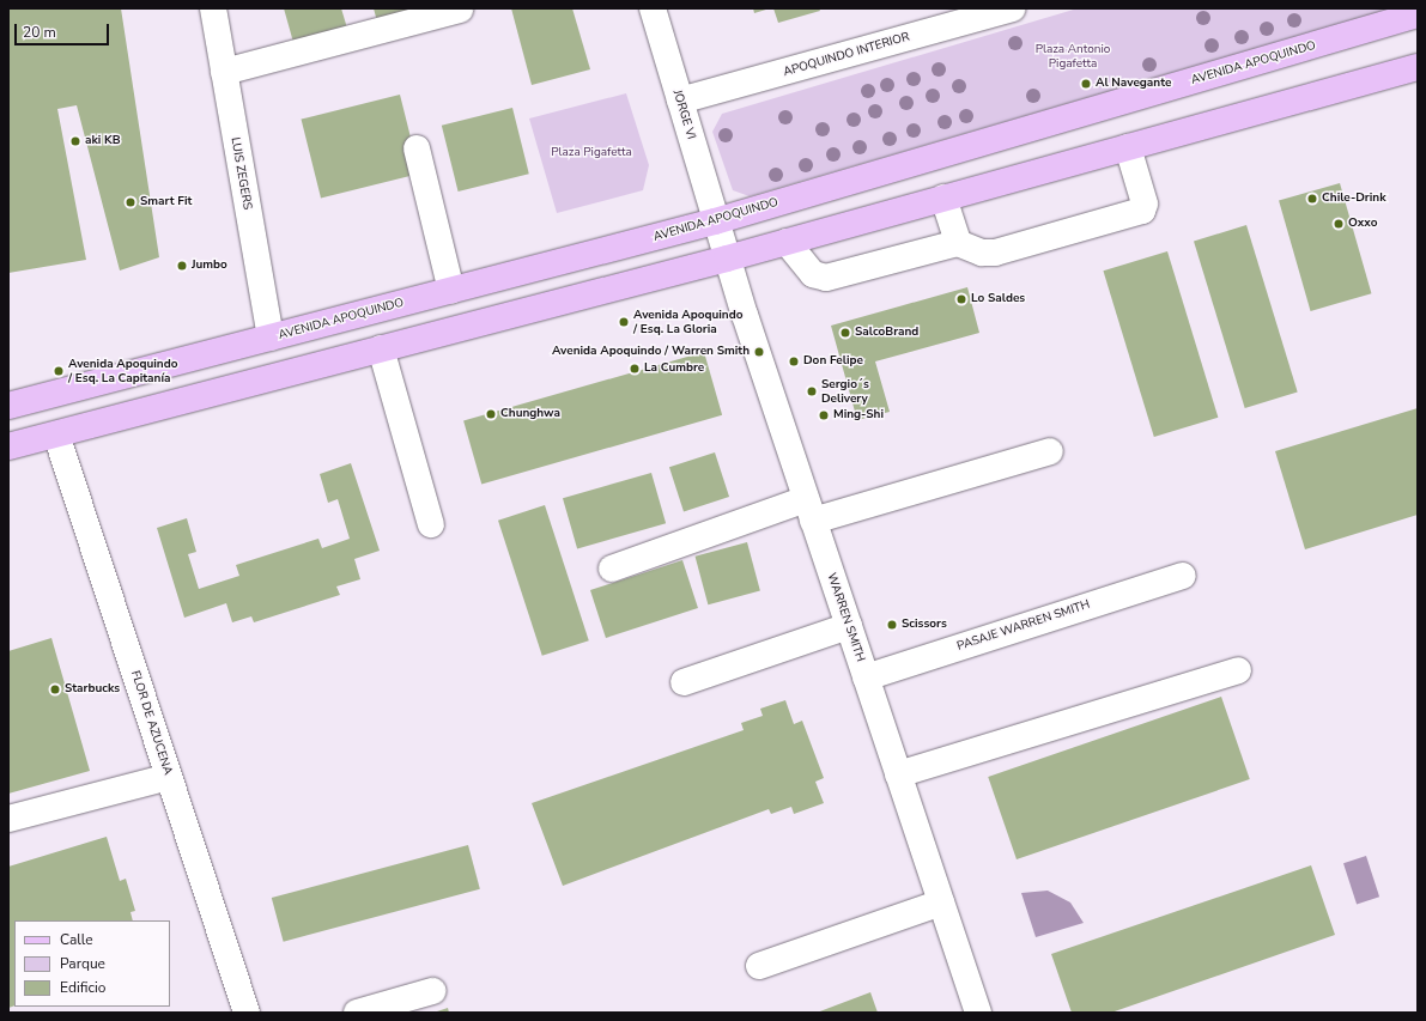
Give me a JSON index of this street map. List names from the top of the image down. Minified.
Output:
{"streets":{"main road":["AVENIDA APOQUINDO"],"street":["APOQUINDO INTERIOR","JORGE VI","LUIS ZEGERS","WARREN SMITH","PASAJE WARREN SMITH","FLOR DE AZUCENA"]},"crossings":[["APOQUINDO INTERIOR","JORGE VI"],["AVENIDA APOQUINDO","JORGE VI"],["AVENIDA APOQUINDO","LUIS ZEGERS"],["AVENIDA APOQUINDO","WARREN SMITH"],["JORGE VI","WARREN SMITH"],["WARREN SMITH","PASAJE WARREN SMITH"]],"parks":["Plaza Antonio Pigafetta","Plaza Pigafetta"],"places":["Al Navegante","aki KB","Chile-Drink","Smart Fit","Oxxo","Jumbo","Lo Saldes","Avenida Apoquindo / Esq. La Gloria","SalcoBrand","Avenida Apoquindo / Warren Smith","Don Felipe","La Cumbre","Avenida Apoquindo / Esq. La Capitanía","Sergio´s Delivery","Chunghwa","Ming-Shi","Scissors","Starbucks"],"legend":["Calle","Parque","Edificio"],"scale_bar":"20 m"}
